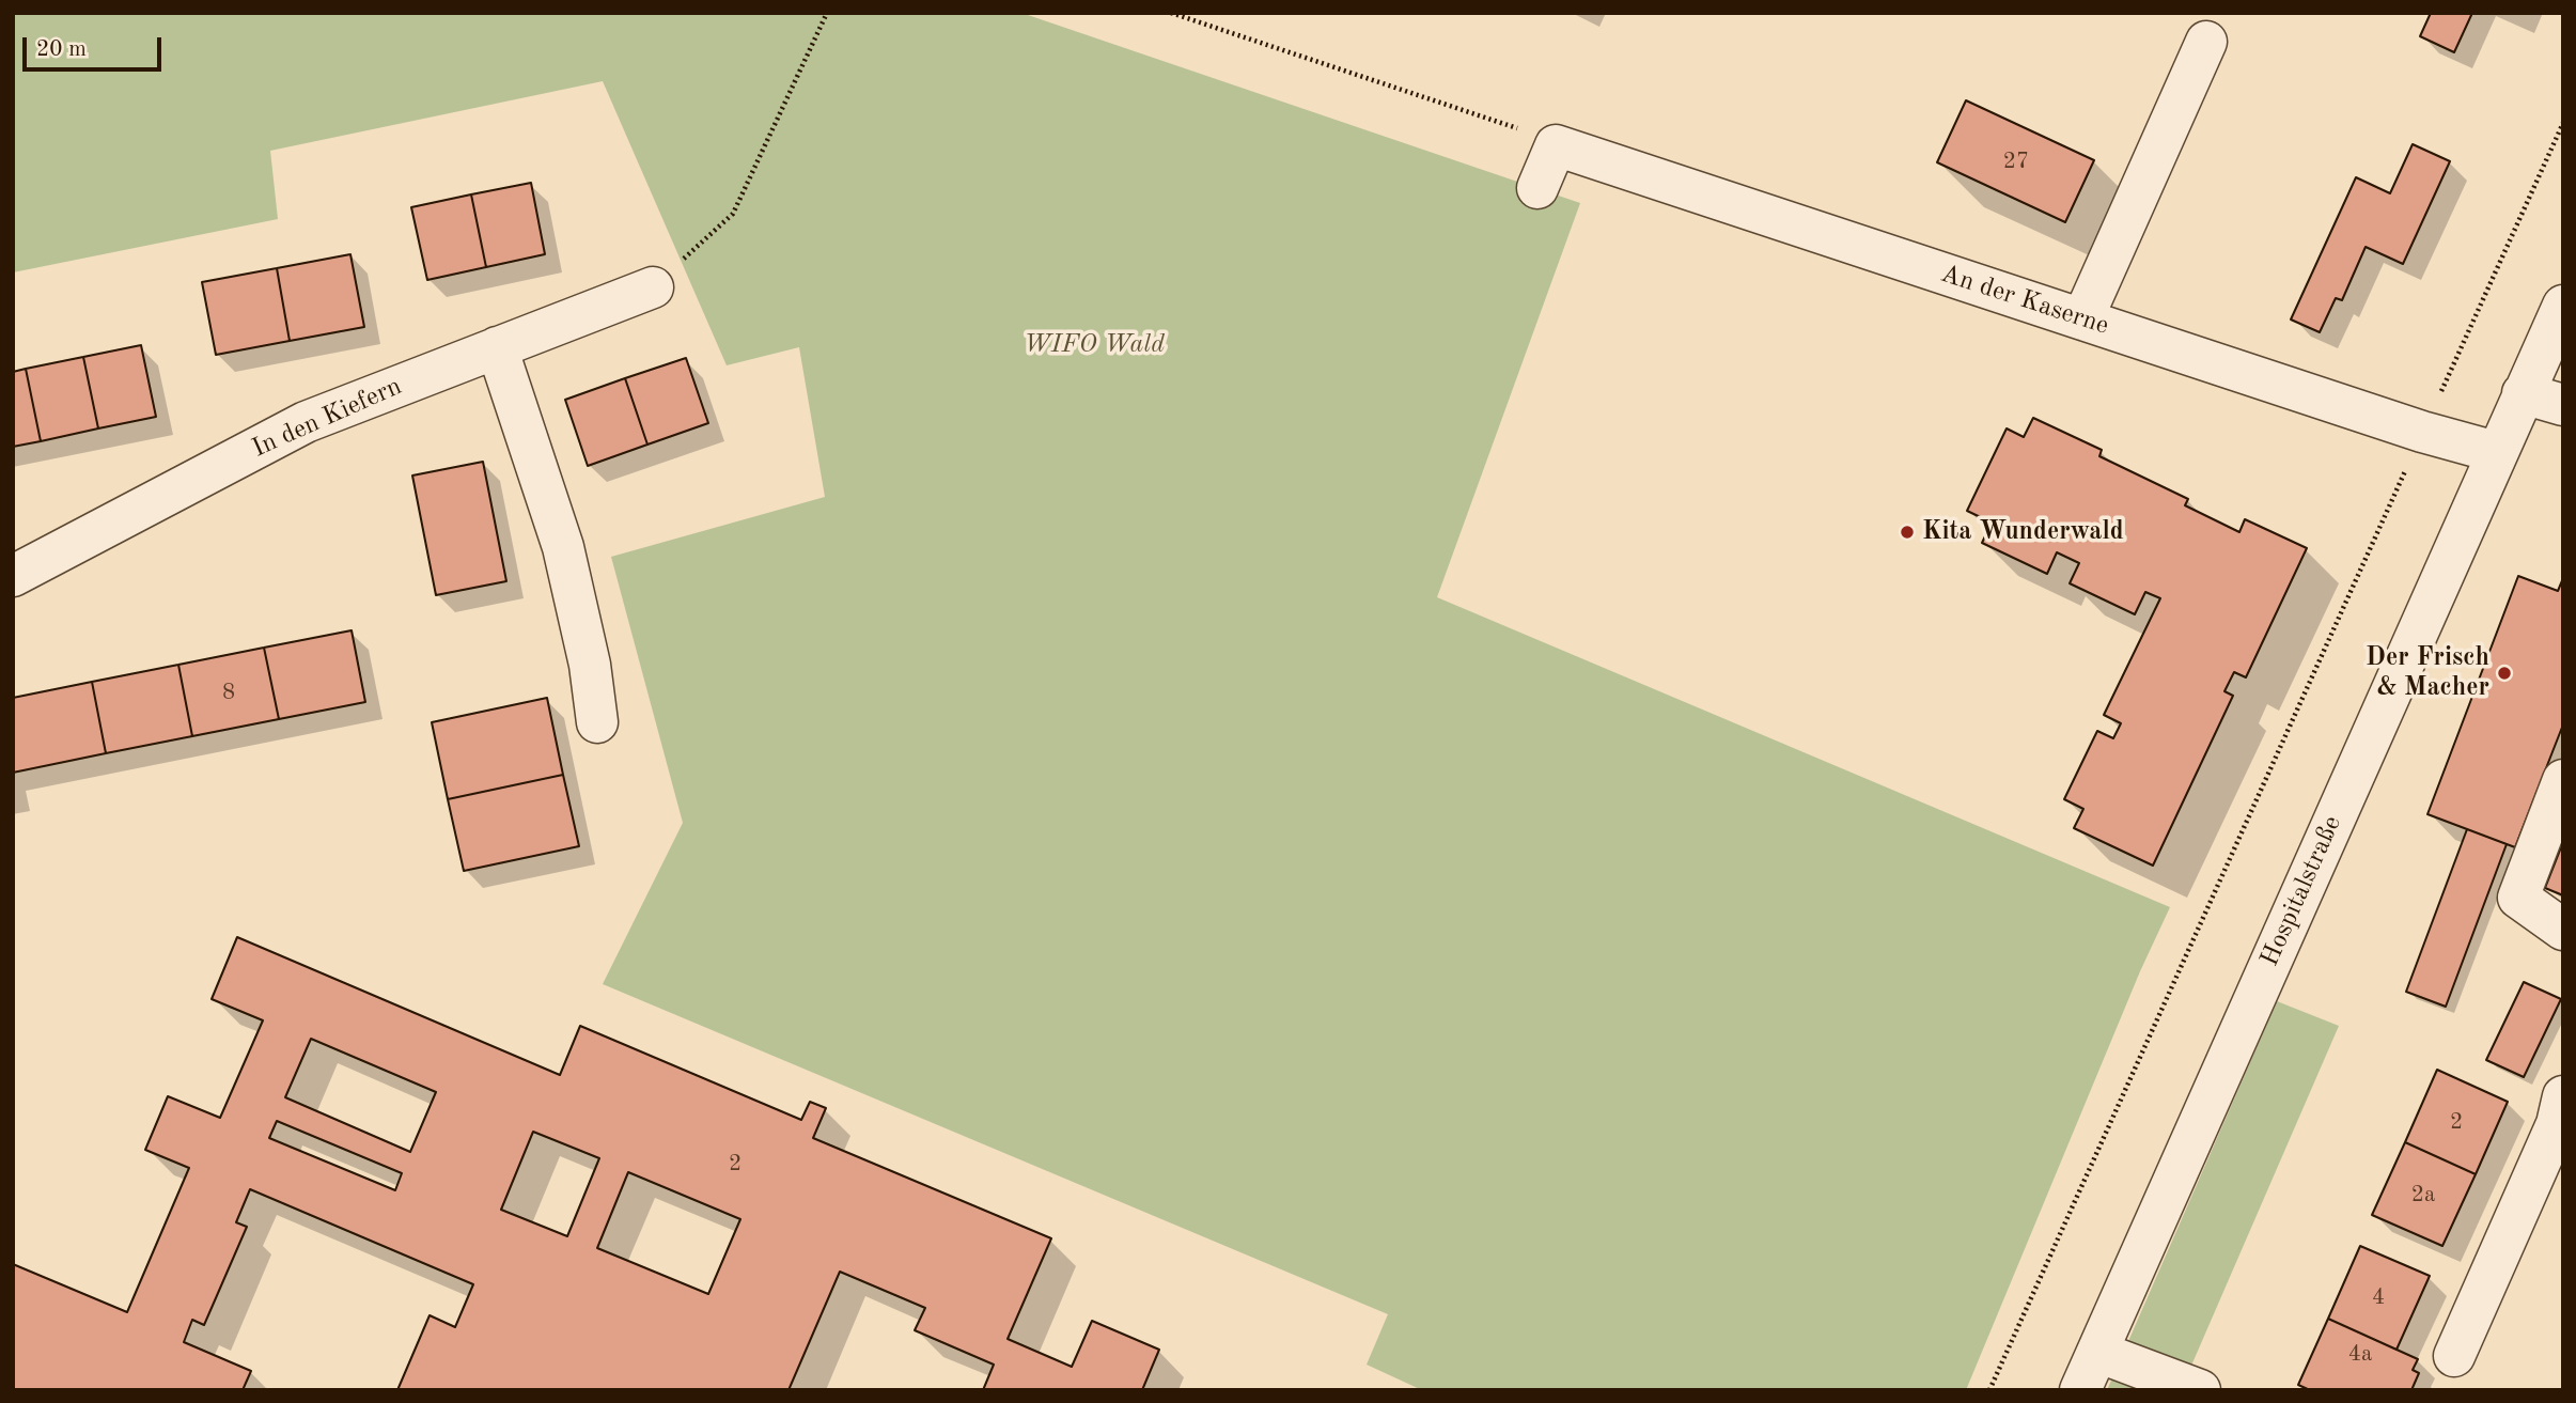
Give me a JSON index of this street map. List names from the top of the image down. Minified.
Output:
{"streets":{"street":["An der Kaserne","In den Kiefern","Hospitalstraße"]},"crossings":[["An der Kaserne","Hospitalstraße"]],"parks":["WIFO Wald"],"places":["Kita Wunderwald","Der Frisch & Macher"],"house_numbers":["27","8","2","2","2a","4","4a"],"scale_bar":"20 m"}
